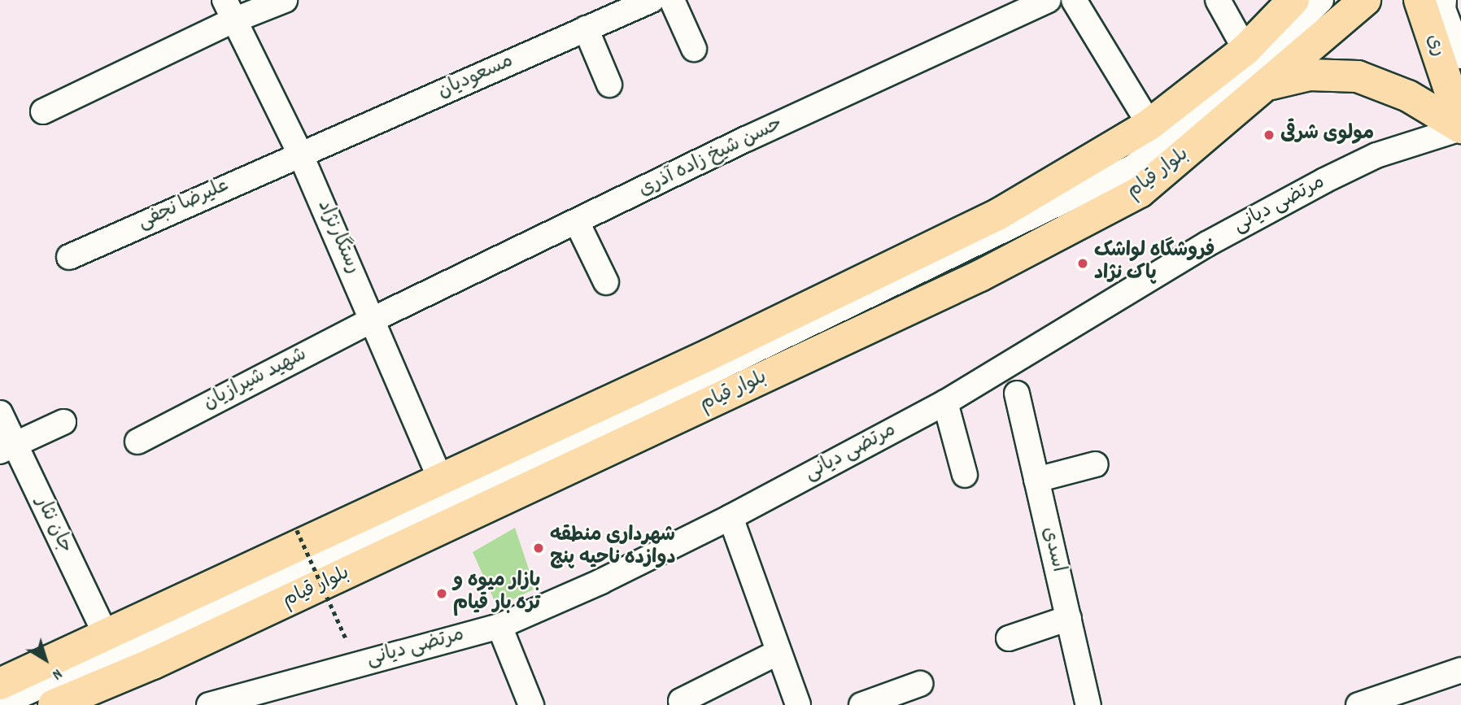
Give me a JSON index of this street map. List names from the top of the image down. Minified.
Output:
{"streets":{"main road":["ری","بلوار قیام"],"street":["مسعودیان","حسن شیخ زاده آذری","علیرضا نجفی","مرتضی دیانی","رستگارنژاد","شهید شیرازیان","جان نثار","اسدی"]},"crossings":[["ری","مرتضی دیانی"],["مسعودیان","علیرضا نجفی"],["مسعودیان","رستگارنژاد"],["حسن شیخ زاده آذری","رستگارنژاد"],["حسن شیخ زاده آذری","شهید شیرازیان"],["علیرضا نجفی","رستگارنژاد"],["رستگارنژاد","شهید شیرازیان"]],"places":["مولوی شرقی","فروشگاه لواشک پاک نژاد","شهرداری منطقه دوازده ناحیه پنج","بازار میوه و تره بار قیام"],"north":"bottom right"}
